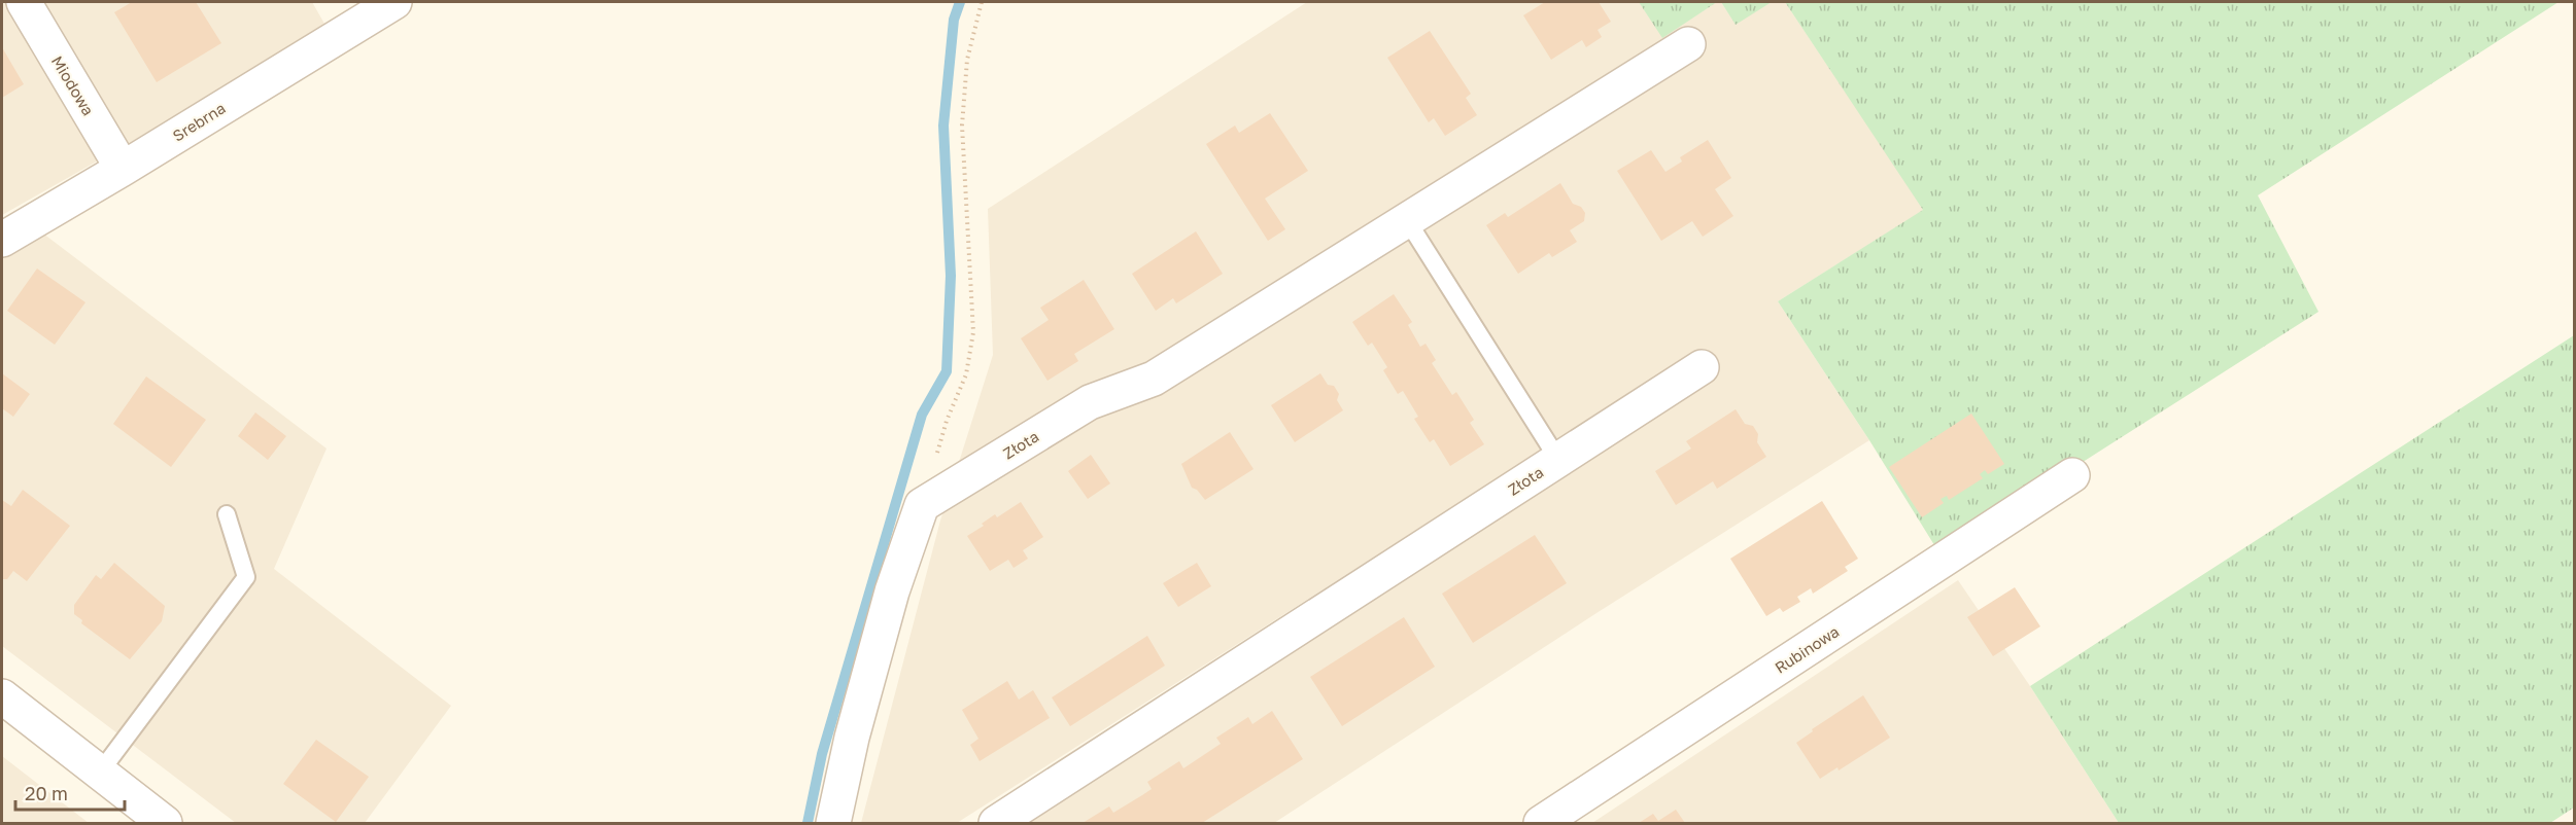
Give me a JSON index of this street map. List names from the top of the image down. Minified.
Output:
{"streets":{"street":["Miodowa","Srebrna","Złota","Rubinowa"]},"crossings":[["Miodowa","Srebrna"]],"scale_bar":"20 m"}
